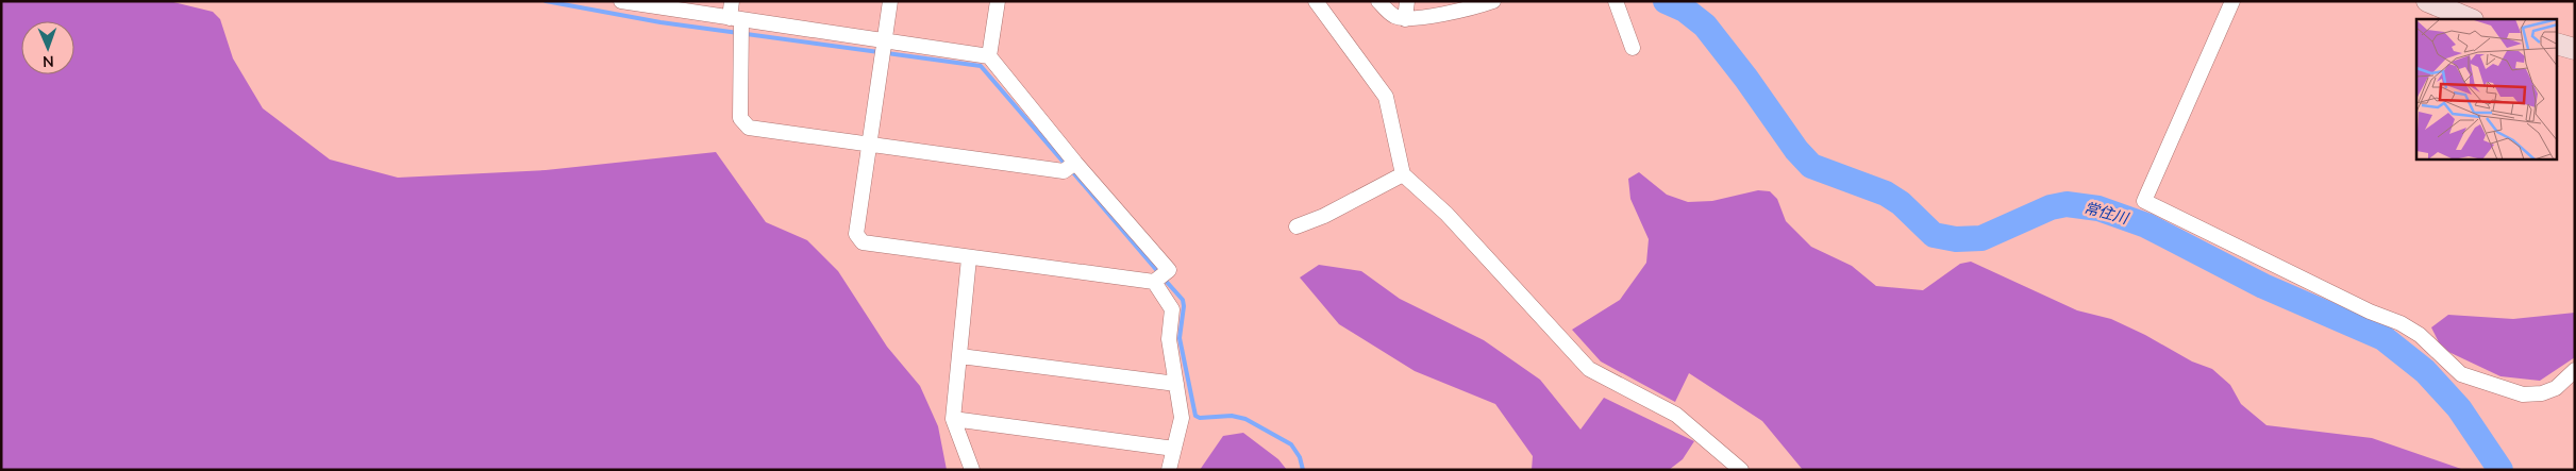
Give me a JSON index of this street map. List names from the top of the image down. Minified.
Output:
{"water":["常住川"],"north":"bottom"}
